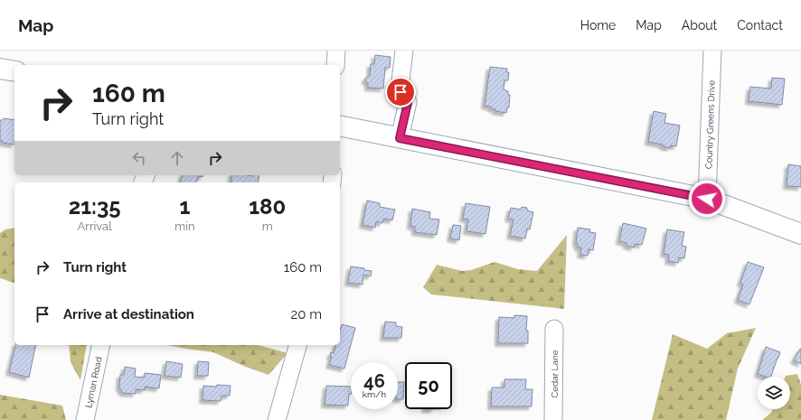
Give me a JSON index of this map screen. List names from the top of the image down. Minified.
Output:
{"streets":{"street":["Country Greens Drive","Cedar Lane","Lyman Road"]},"page":{"header":"Map","nav":["Home","Map","About","Contact"],"turn":["160 m","Turn right"],"eta":["21:35","Arrival","1","min","180","m"],"list":[{"name":"Turn right","value":"160 m"},{"name":"Arrive at destination","value":"20 m"}],"speed":"46 km/h","limit":"50"}}
